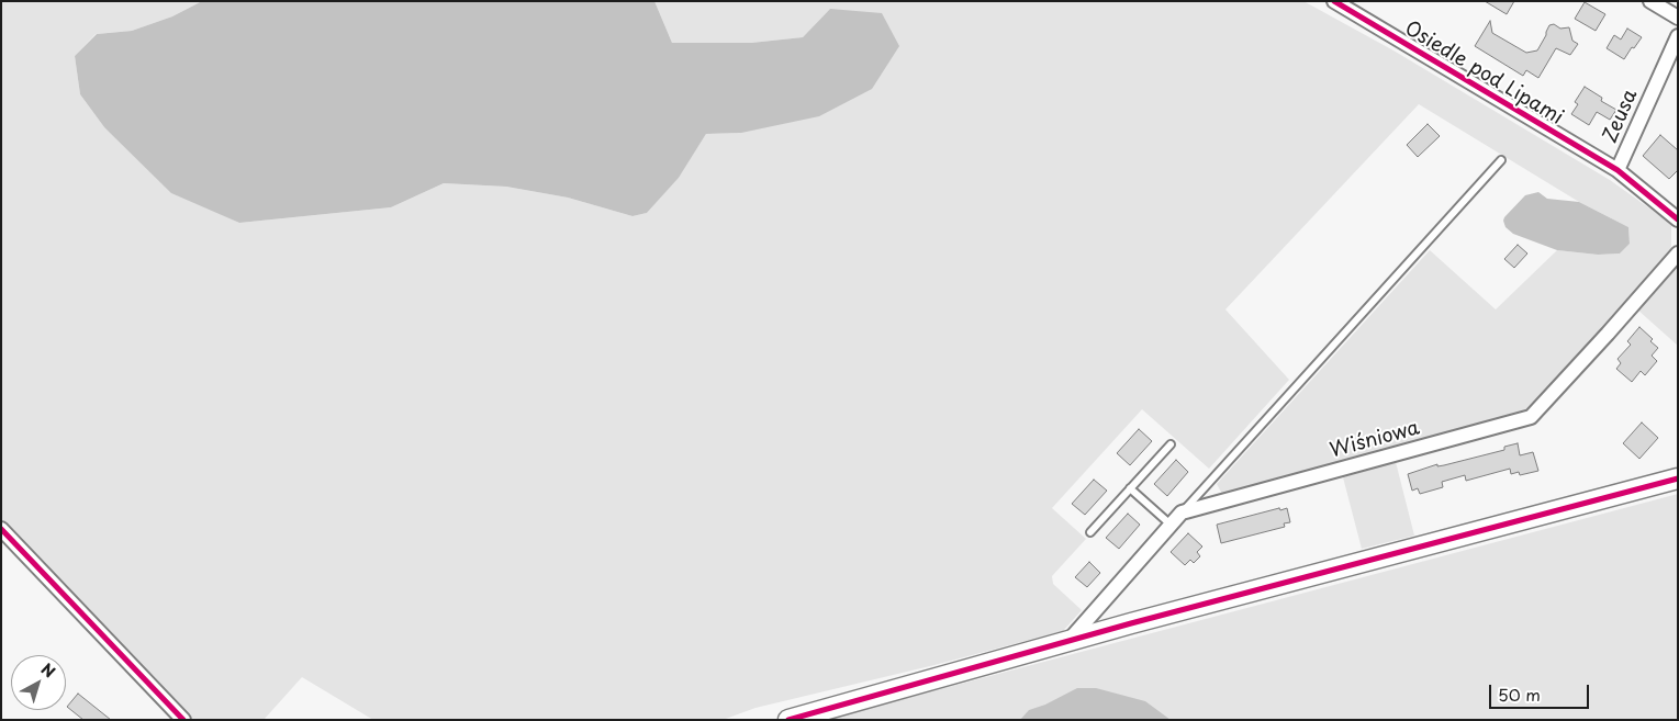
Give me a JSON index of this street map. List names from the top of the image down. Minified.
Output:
{"streets":{"street":["Osiedle pod Lipami","Zeusa","Wiśniowa"]},"crossings":[["Osiedle pod Lipami","Zeusa"]],"scale_bar":"50 m","north":"top right"}
